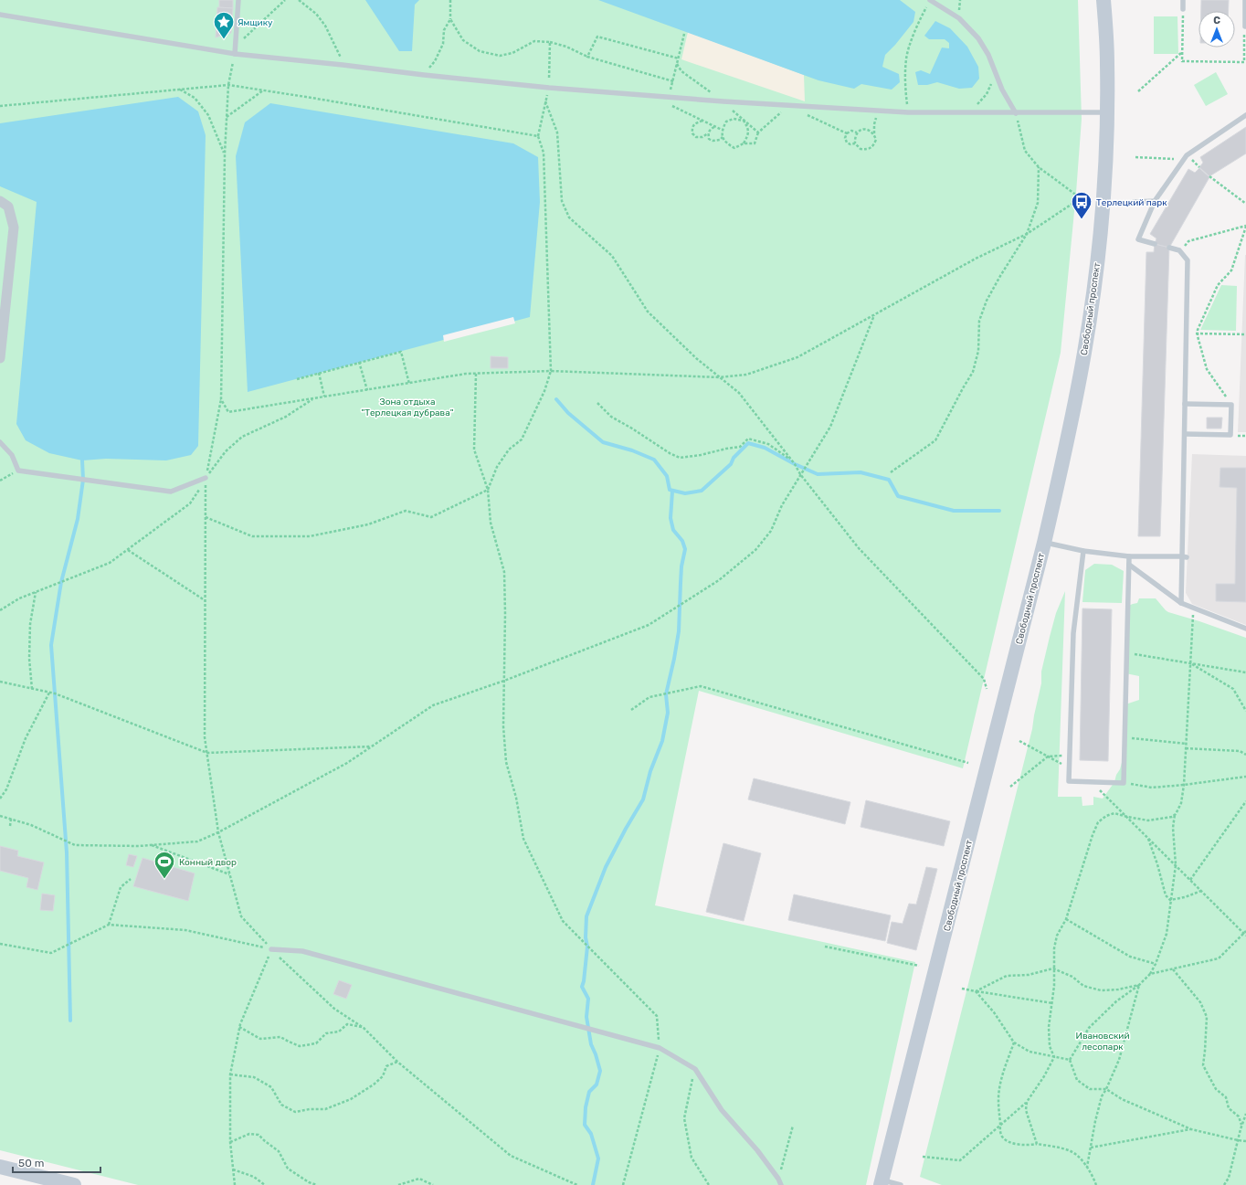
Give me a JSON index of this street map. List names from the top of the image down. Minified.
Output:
{"streets":{"main road":["Свободный проспект"]},"parks":["Зона отдыха \"Терлецкая дубрава\"","Ивановский лесопарк"],"places":{"place":["Ямщику"],"bus stop":["Терлецкий парк"],"sports":["Конный двор"]},"scale_bar":"50 m","north":"top"}
